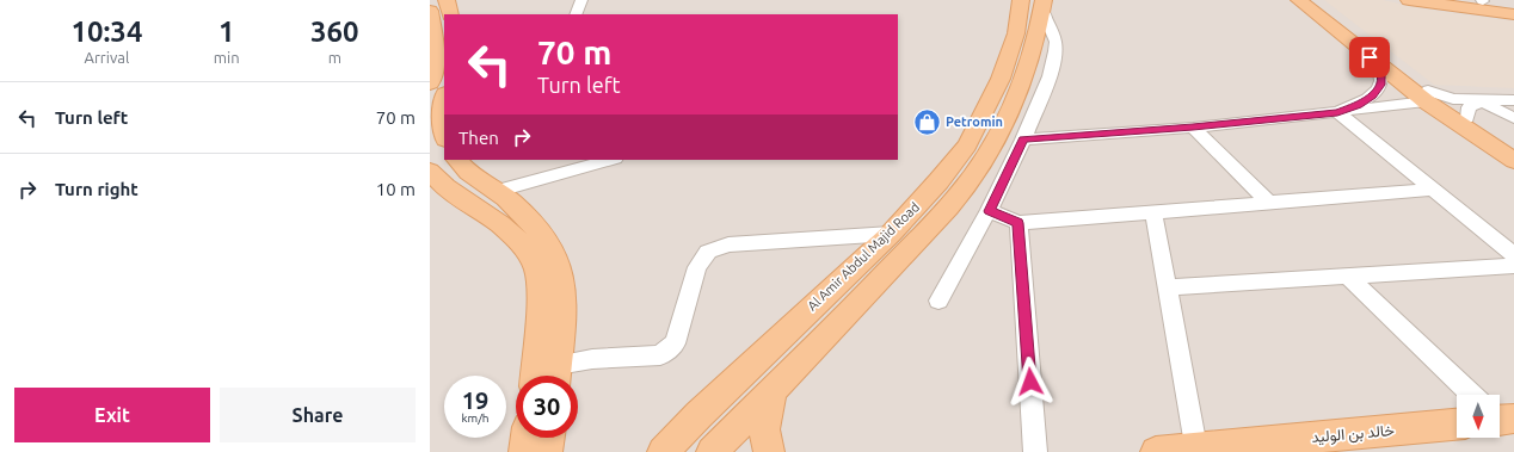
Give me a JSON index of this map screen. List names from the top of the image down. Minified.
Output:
{"streets":{"main road":["Al Amir Abdul Majid Road","خالد بن الوليد"]},"places":{"shop":["Petromin"]},"north":"bottom","page":{"eta":["10:34","Arrival","1","min","360","m"],"turn":["70 m","Turn left"],"list":[{"name":"Turn left","value":"70 m"},{"name":"Turn right","value":"10 m"}],"then":"Then","speed":"19 km/h","limit":"30","buttons":["Exit","Share"]}}
